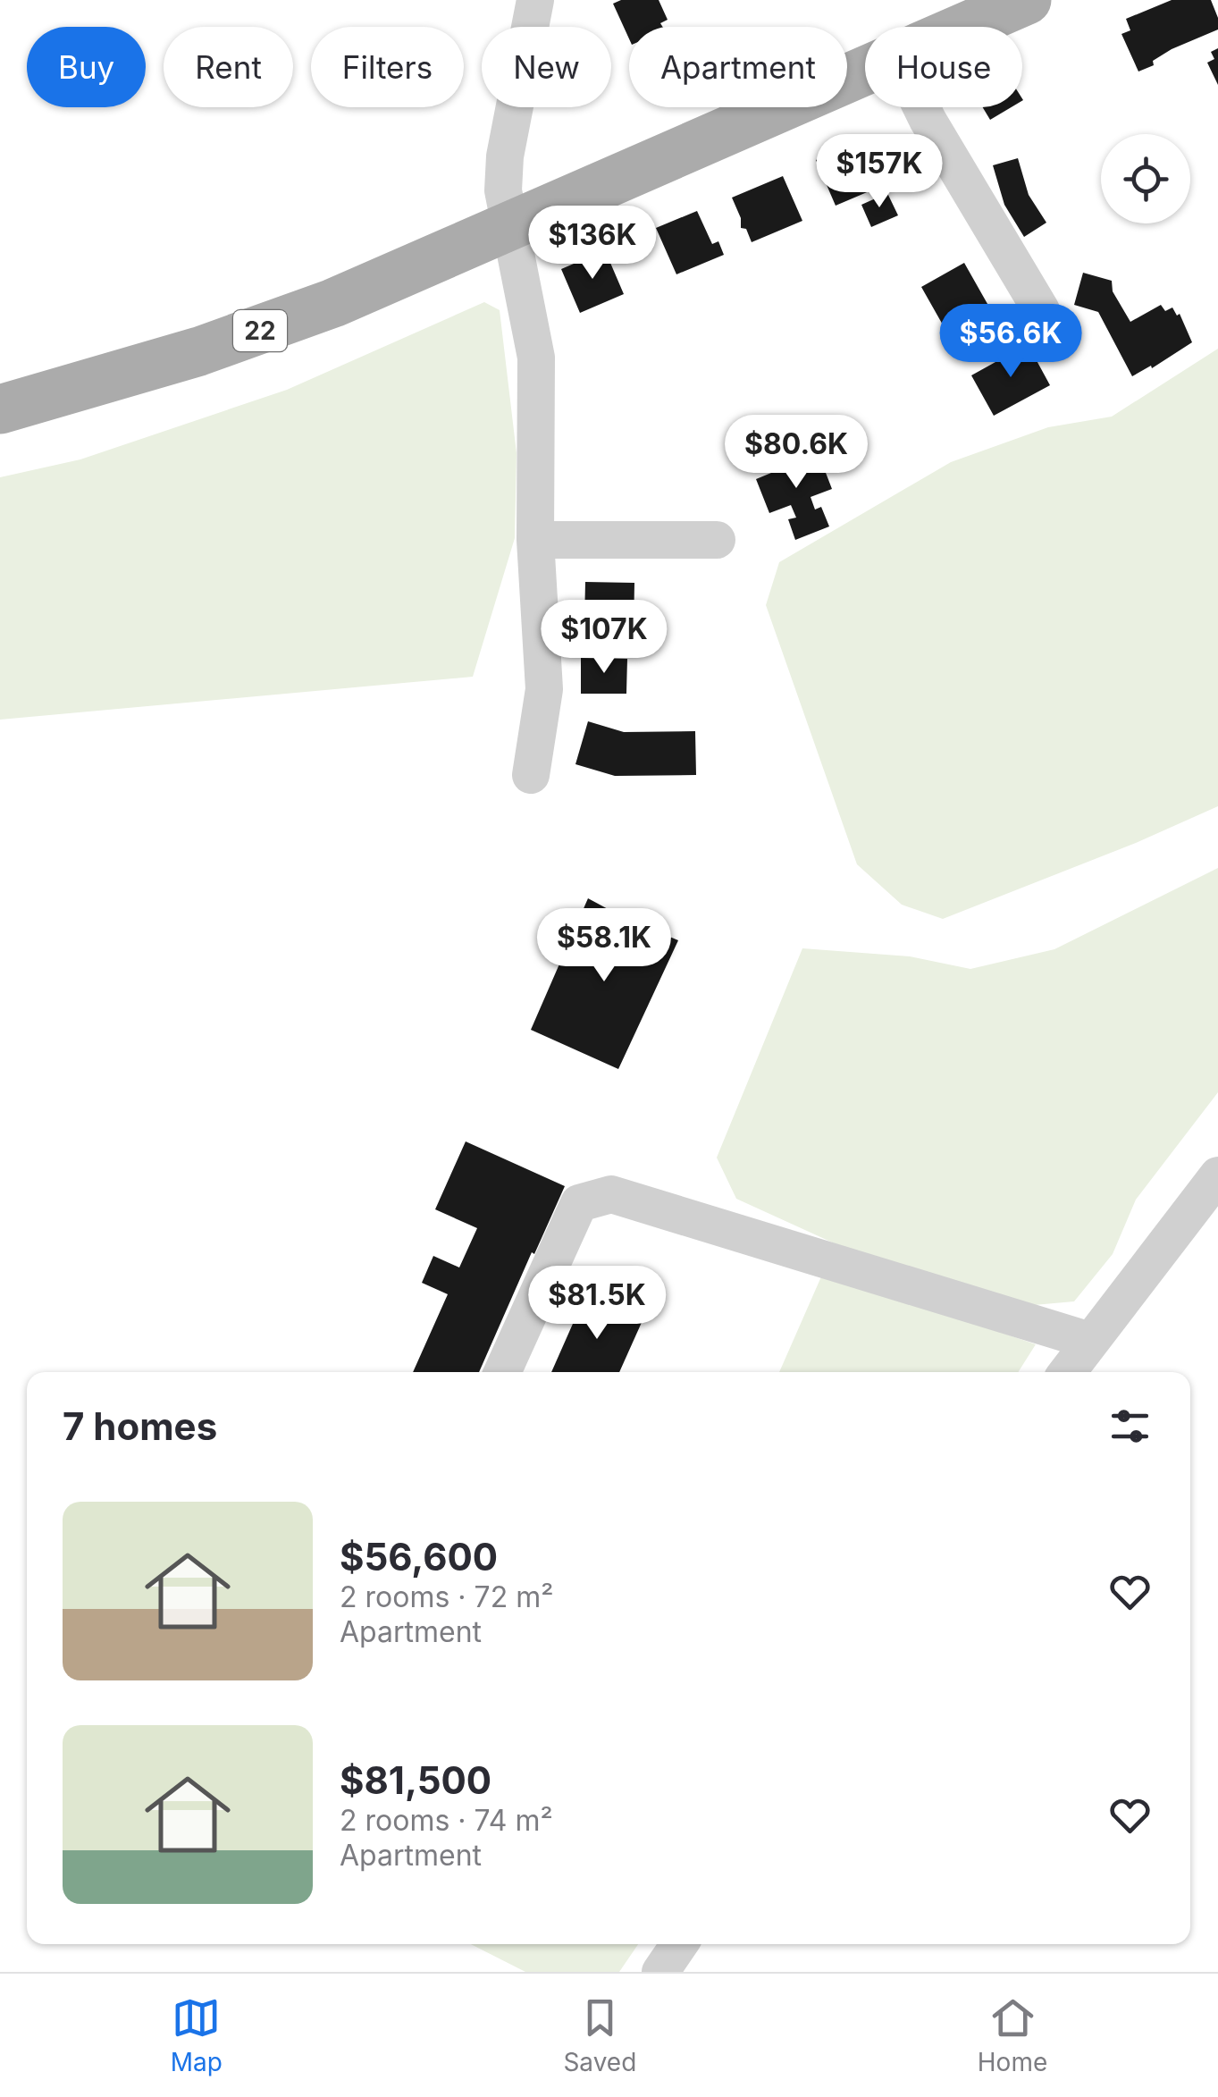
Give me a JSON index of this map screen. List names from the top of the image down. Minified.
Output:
{"streets":{"main road":["22"]},"page":{"chip":["Buy","Rent","Filters","New","Apartment","House"],"price":["$157K","$136K","$56.6K","$80.6K","$107K","$58.1K","$81.5K"],"heading":"7 homes","list":[{"name":"$56,600","note":"2 rooms · 72 m² · Apartment"},{"name":"$81,500","note":"2 rooms · 74 m² · Apartment"}],"tabs":["Map","Saved","Home"]}}
